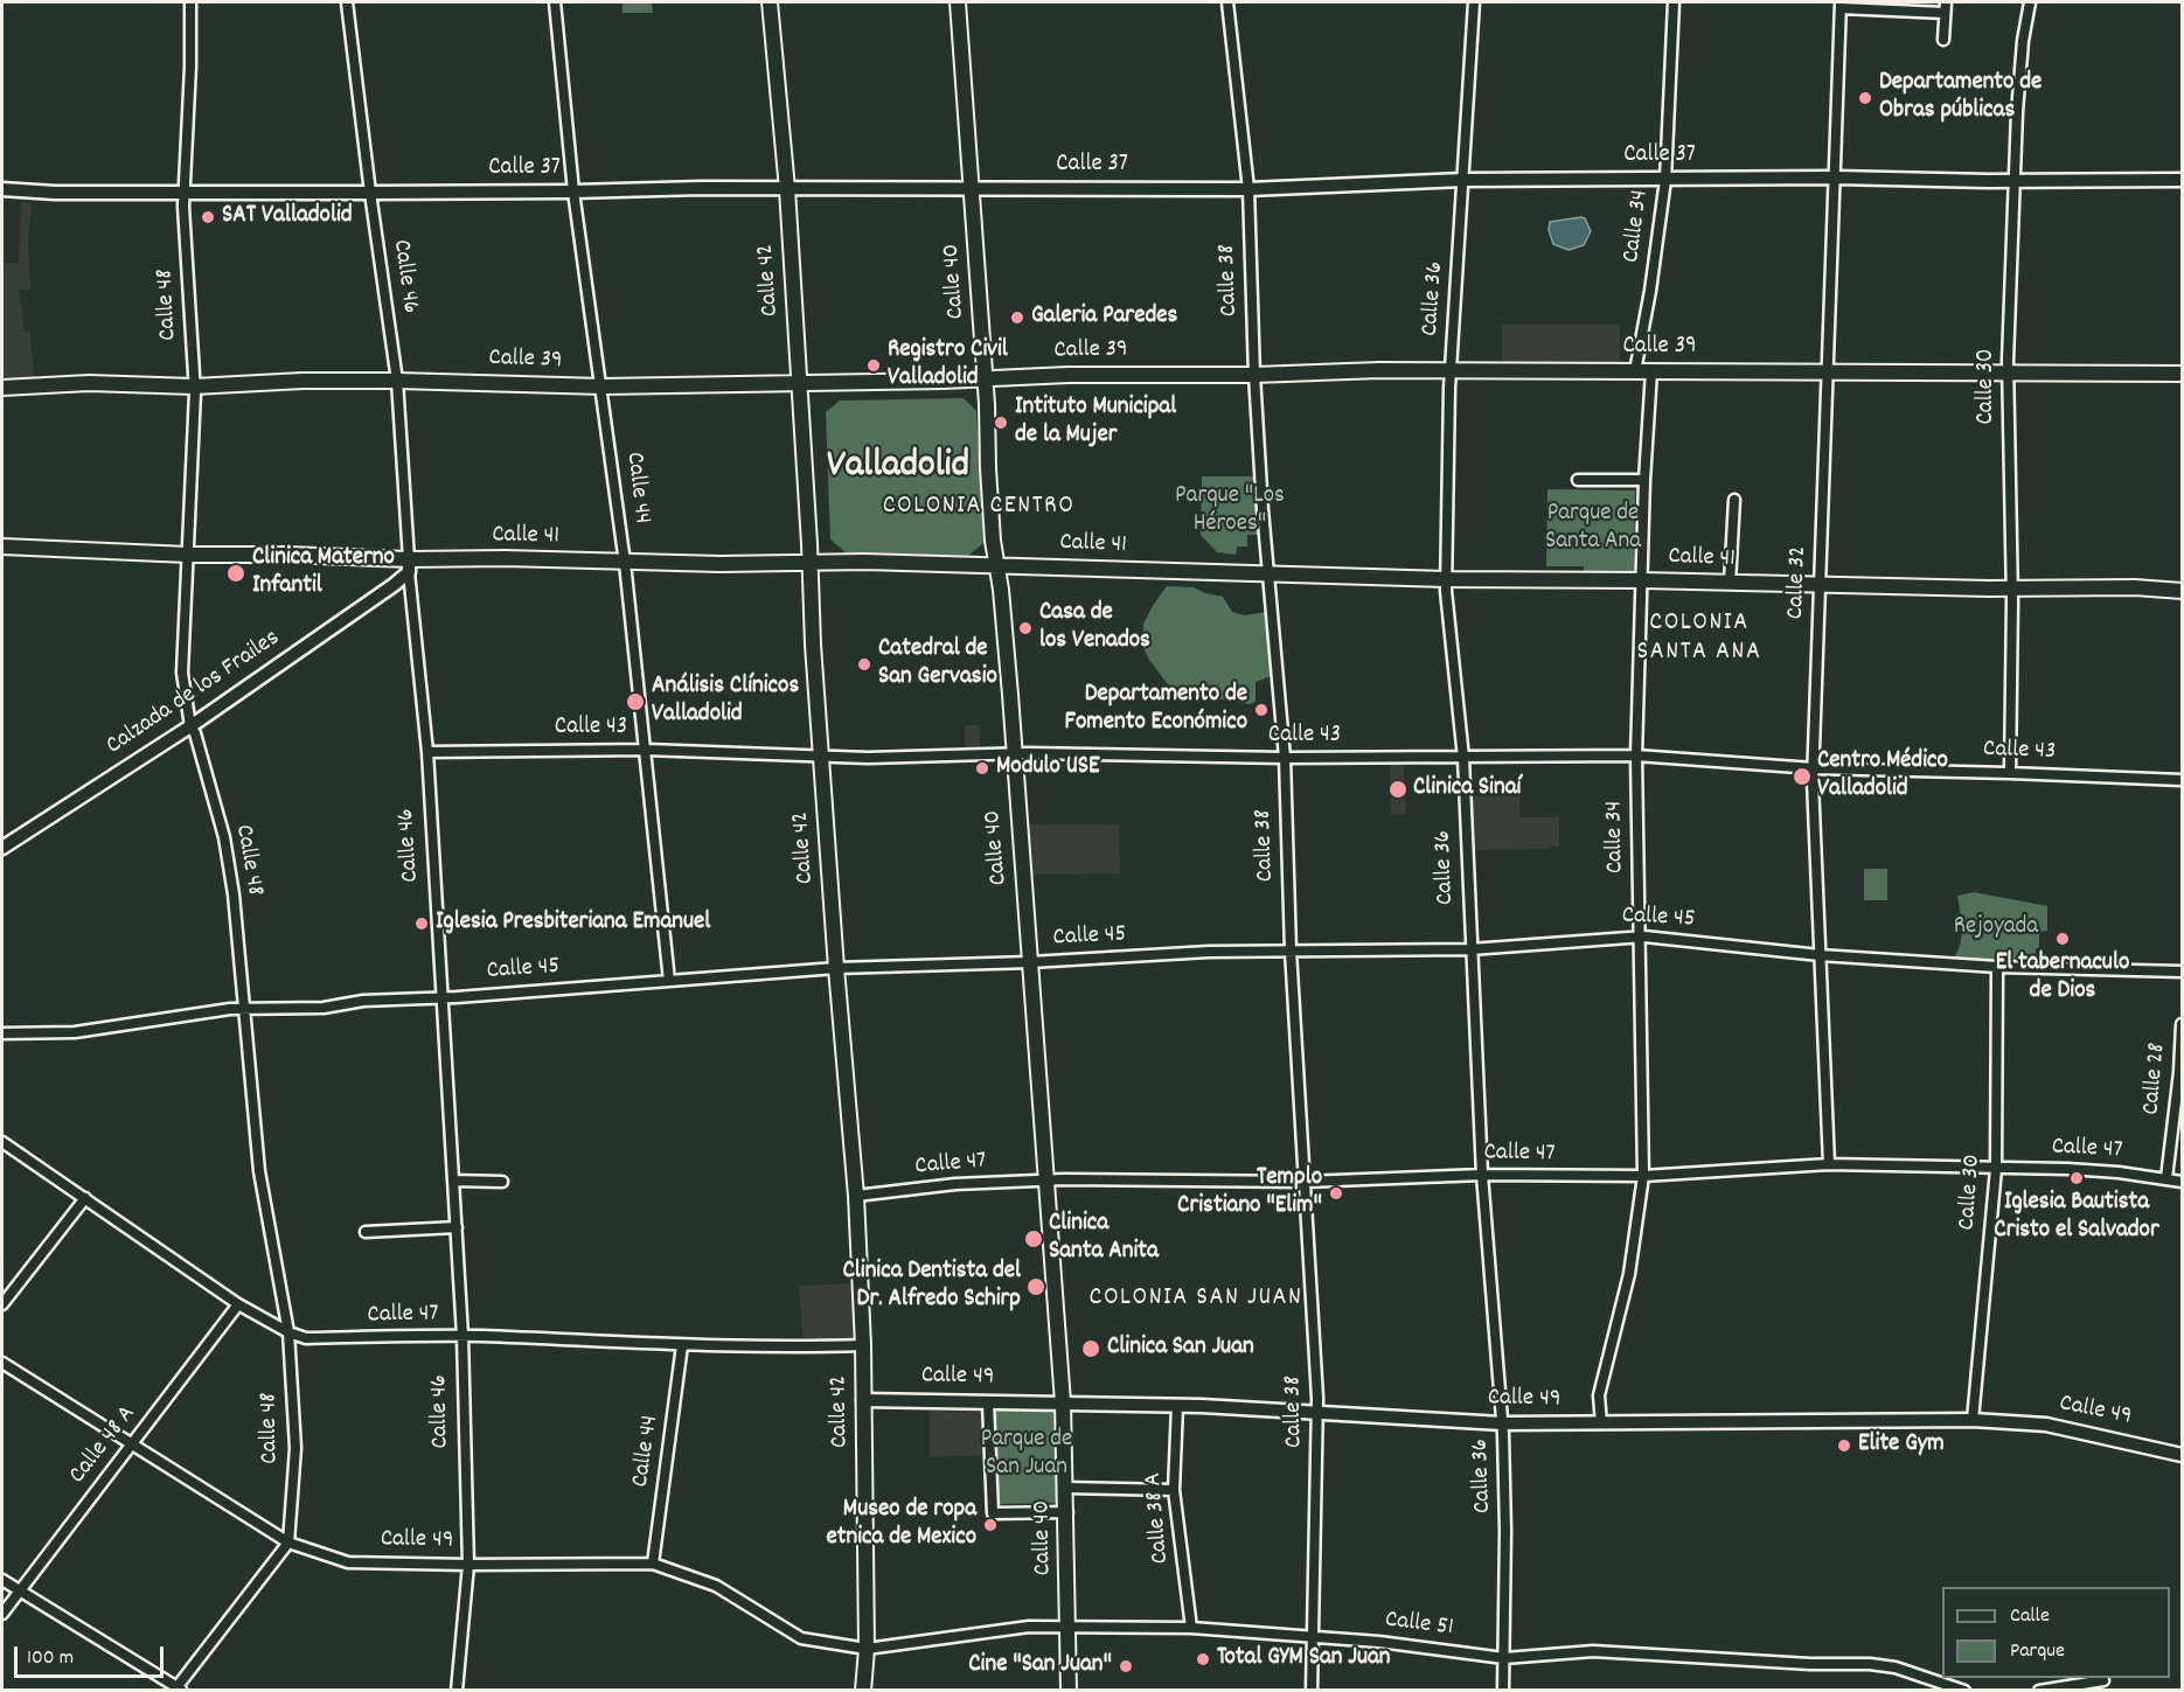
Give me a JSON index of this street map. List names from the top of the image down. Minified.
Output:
{"streets":{"main road":["Calle 42","Calle 40","Calle 39","Calle 41"],"street":["Calle 37","Calle 34","Calle 46","Calle 38","Calle 36","Calle 48","Calle 30","Calle 44","Calle 32","Calzada de los Frailes","Calle 43","Calle 45","Calle 28","Calle 47","Calle 49","Calle 48 A","Calle 38 A","Calle 51"]},"crossings":[["Calle 37","Calle 34"],["Calle 37","Calle 46"],["Calle 37","Calle 42"],["Calle 37","Calle 38"],["Calle 37","Calle 40"],["Calle 37","Calle 36"],["Calle 37","Calle 48"],["Calle 37","Calle 30"],["Calle 37","Calle 44"],["Calle 37","Calle 32"],["Calle 34","Calle 39"],["Calle 34","Calle 41"],["Calle 34","Calle 43"],["Calle 34","Calle 45"],["Calle 34","Calle 47"],["Calle 34","Calle 49"],["Calle 46","Calle 39"],["Calle 46","Calle 41"],["Calle 46","Calzada de los Frailes"],["Calle 46","Calle 43"],["Calle 46","Calle 45"],["Calle 46","Calle 47"],["Calle 46","Calle 49"],["Calle 42","Calle 39"],["Calle 42","Calle 41"],["Calle 42","Calle 43"],["Calle 42","Calle 45"],["Calle 42","Calle 47"],["Calle 42","Calle 49"],["Calle 42","Calle 51"],["Calle 38","Calle 39"],["Calle 38","Calle 41"],["Calle 38","Calle 43"],["Calle 38","Calle 45"],["Calle 38","Calle 47"],["Calle 38","Calle 49"],["Calle 38","Calle 51"],["Calle 40","Calle 39"],["Calle 40","Calle 41"],["Calle 40","Calle 43"],["Calle 40","Calle 45"],["Calle 40","Calle 47"],["Calle 40","Calle 49"],["Calle 40","Calle 51"],["Calle 36","Calle 39"],["Calle 36","Calle 41"],["Calle 36","Calle 43"],["Calle 36","Calle 45"],["Calle 36","Calle 47"],["Calle 36","Calle 49"],["Calle 36","Calle 51"],["Calle 48","Calle 39"],["Calle 48","Calle 41"],["Calle 48","Calzada de los Frailes"],["Calle 48","Calle 45"],["Calle 48","Calle 47"],["Calle 48","Calle 49"],["Calle 39","Calle 30"],["Calle 39","Calle 44"],["Calle 39","Calle 32"],["Calle 30","Calle 41"],["Calle 30","Calle 43"],["Calle 30","Calle 45"],["Calle 30","Calle 47"],["Calle 30","Calle 49"],["Calle 44","Calle 41"],["Calle 44","Calle 43"],["Calle 44","Calle 45"],["Calle 44","Calle 47"],["Calle 44","Calle 49"],["Calle 41","Calle 32"],["Calle 41","Calzada de los Frailes"],["Calle 32","Calle 43"],["Calle 32","Calle 45"],["Calle 32","Calle 47"],["Calle 28","Calle 47"],["Calle 47","Calle 48 A"],["Calle 49","Calle 48 A"],["Calle 49","Calle 38 A"],["Calle 49","Calle 51"],["Calle 38 A","Calle 51"]],"districts":["Valladolid","COLONIA CENTRO","COLONIA SANTA ANA","COLONIA SAN JUAN"],"parks":["Parque \"Los Héroes\"","Parque de Santa Ana","Rejoyada","Parque de San Juan"],"places":["Departamento de Obras públicas","SAT Valladolid","Galeria Paredes","Registro Civil Valladolid","Intituto Municipal de la Mujer","Clinica Materno Infantil","Casa de los Venados","Catedral de San Gervasio","Análisis Clínicos Valladolid","Departamento de Fomento Económico","Modulo USE","Centro Médico Valladolid","Clinica Sinaí","Iglesia Presbiteriana Emanuel","El tabernaculo de Dios","Iglesia Bautista Cristo el Salvador","Templo Cristiano \"Elim\"","Clinica Santa Anita","Clinica Dentista del Dr. Alfredo Schirp","Clinica San Juan","Elite Gym","Museo de ropa etnica de Mexico","Total GYM San Juan","Cine \"San Juan\""],"legend":["Calle","Parque"],"scale_bar":"100 m"}
